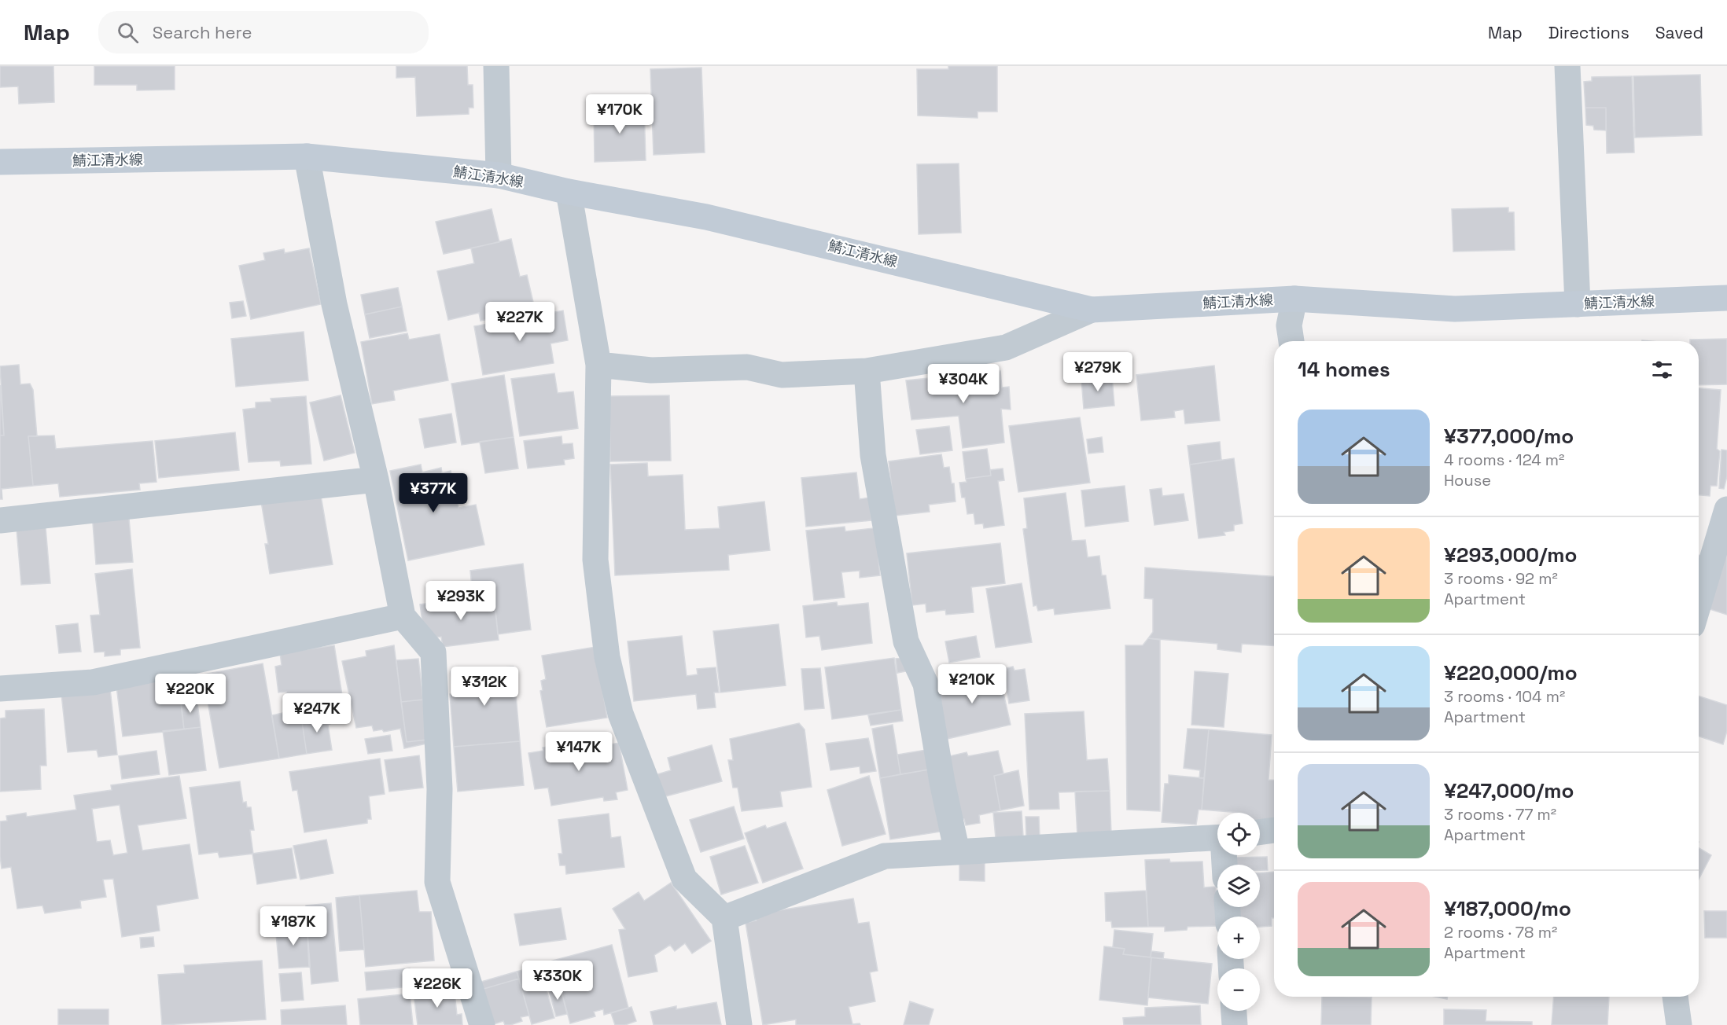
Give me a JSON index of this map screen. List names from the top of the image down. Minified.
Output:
{"streets":{"main road":["鯖江清水線"]},"page":{"header":"Map","search":"Search here","nav":["Map","Directions","Saved"],"price":["¥170K","¥227K","¥279K","¥304K","¥377K","¥293K","¥210K","¥312K","¥220K","¥247K","¥147K","¥187K","¥330K","¥226K"],"heading":"14 homes","list":[{"name":"¥377,000/mo","note":"4 rooms · 124 m² · House"},{"name":"¥293,000/mo","note":"3 rooms · 92 m² · Apartment"},{"name":"¥220,000/mo","note":"3 rooms · 104 m² · Apartment"},{"name":"¥247,000/mo","note":"3 rooms · 77 m² · Apartment"},{"name":"¥187,000/mo","note":"2 rooms · 78 m² · Apartment"}],"map_buttons":["+","−"]}}
